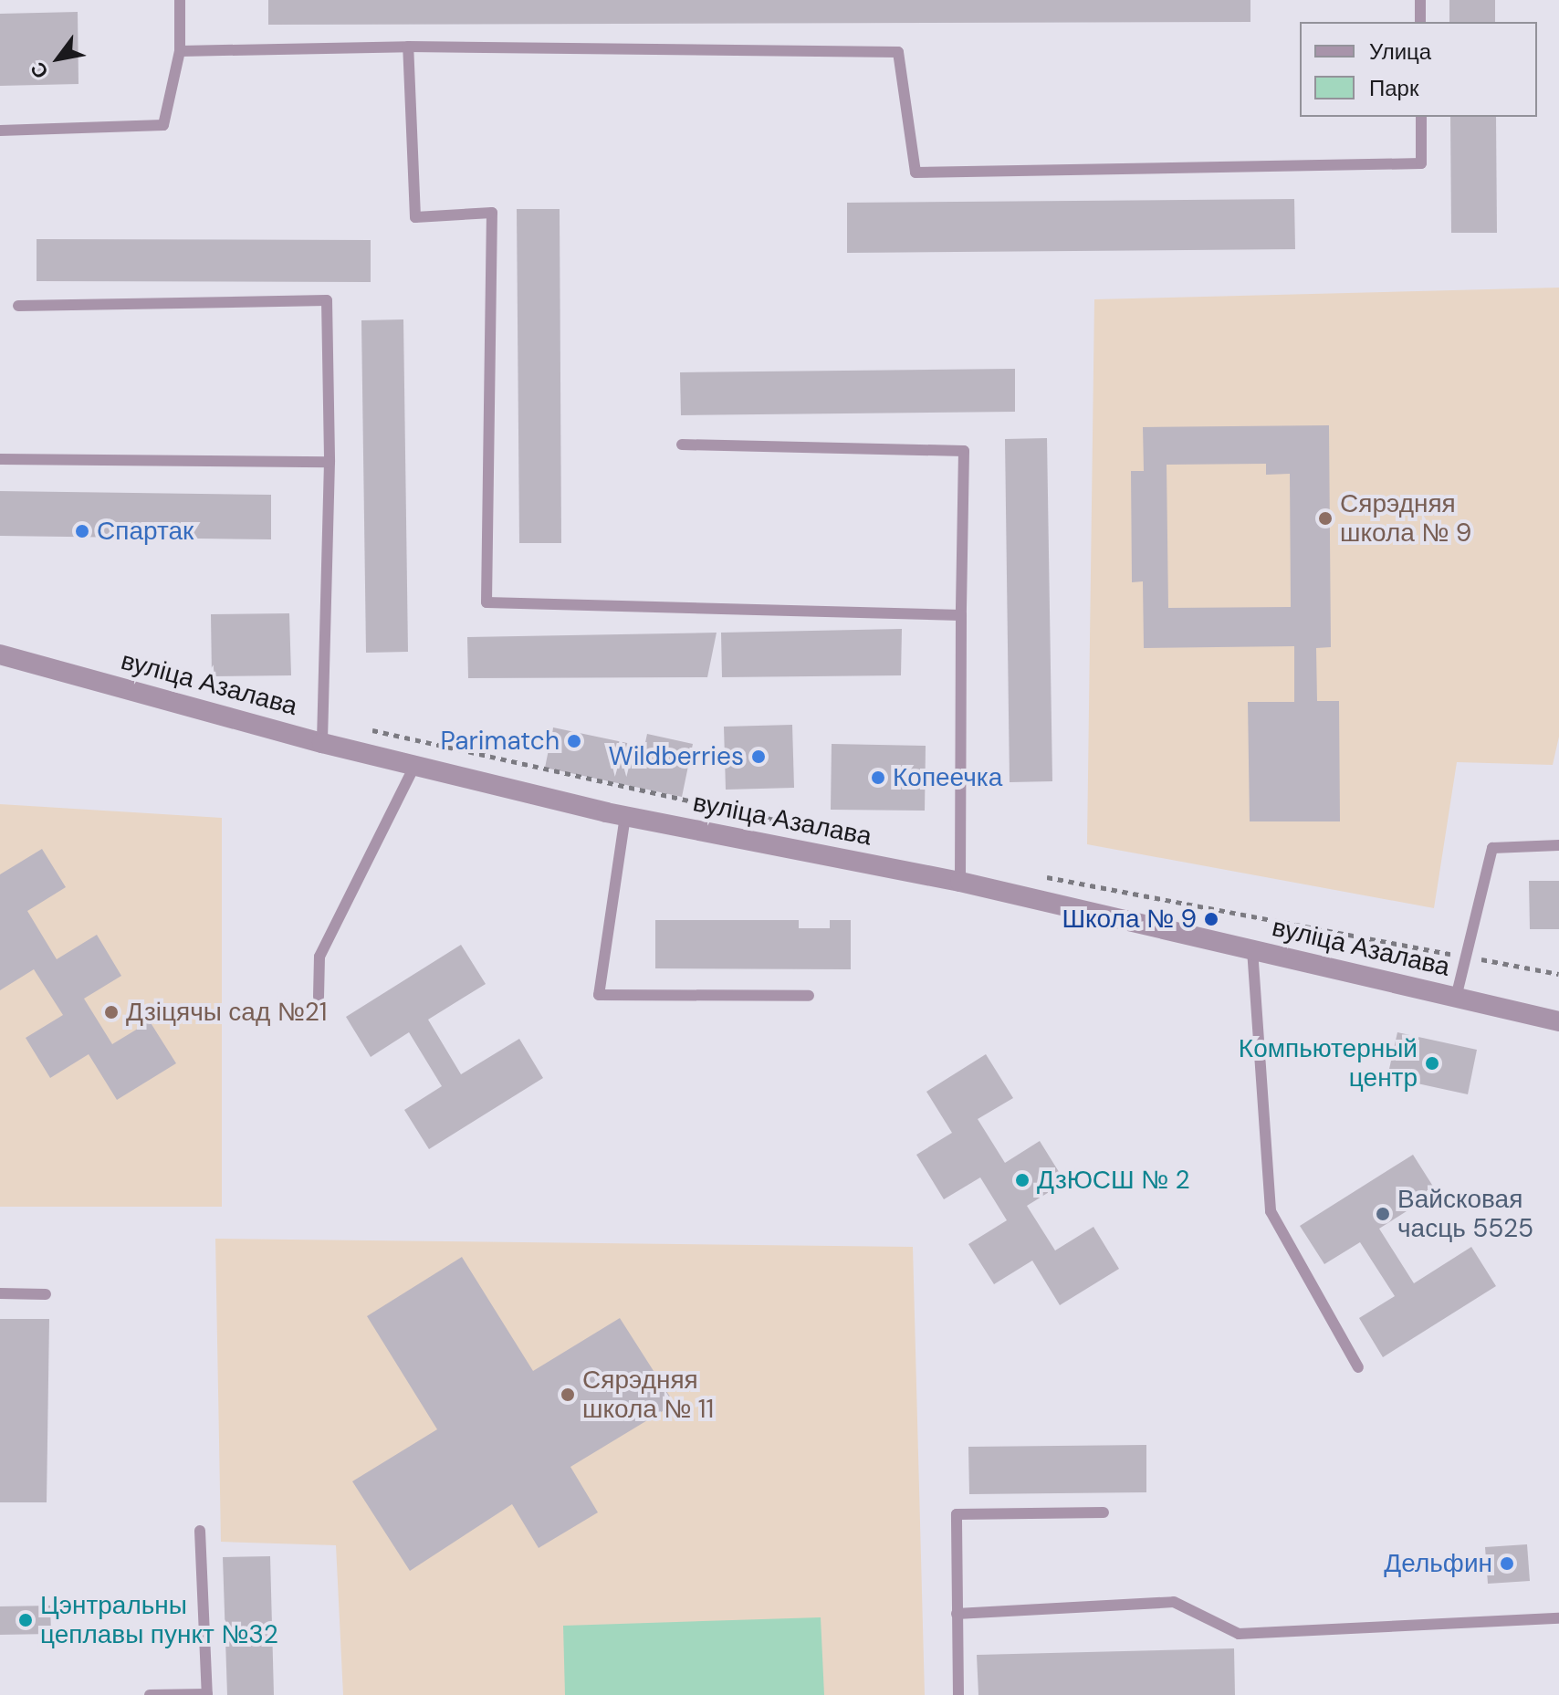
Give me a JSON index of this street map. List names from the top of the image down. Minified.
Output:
{"streets":{"street":["вуліца Азалава"]},"places":["Сярэдняя школа № 9","Спартак","Parimatch","Wildberries","Копеечка","Школа № 9","Дзіцячы сад №21","Компьютерный центр","ДзЮСШ № 2","Вайсковая часць 5525","Сярэдняя школа № 11","Дельфин","Цэнтральны цеплавы пункт №32"],"legend":["Улица","Парк"],"north":"bottom left"}
